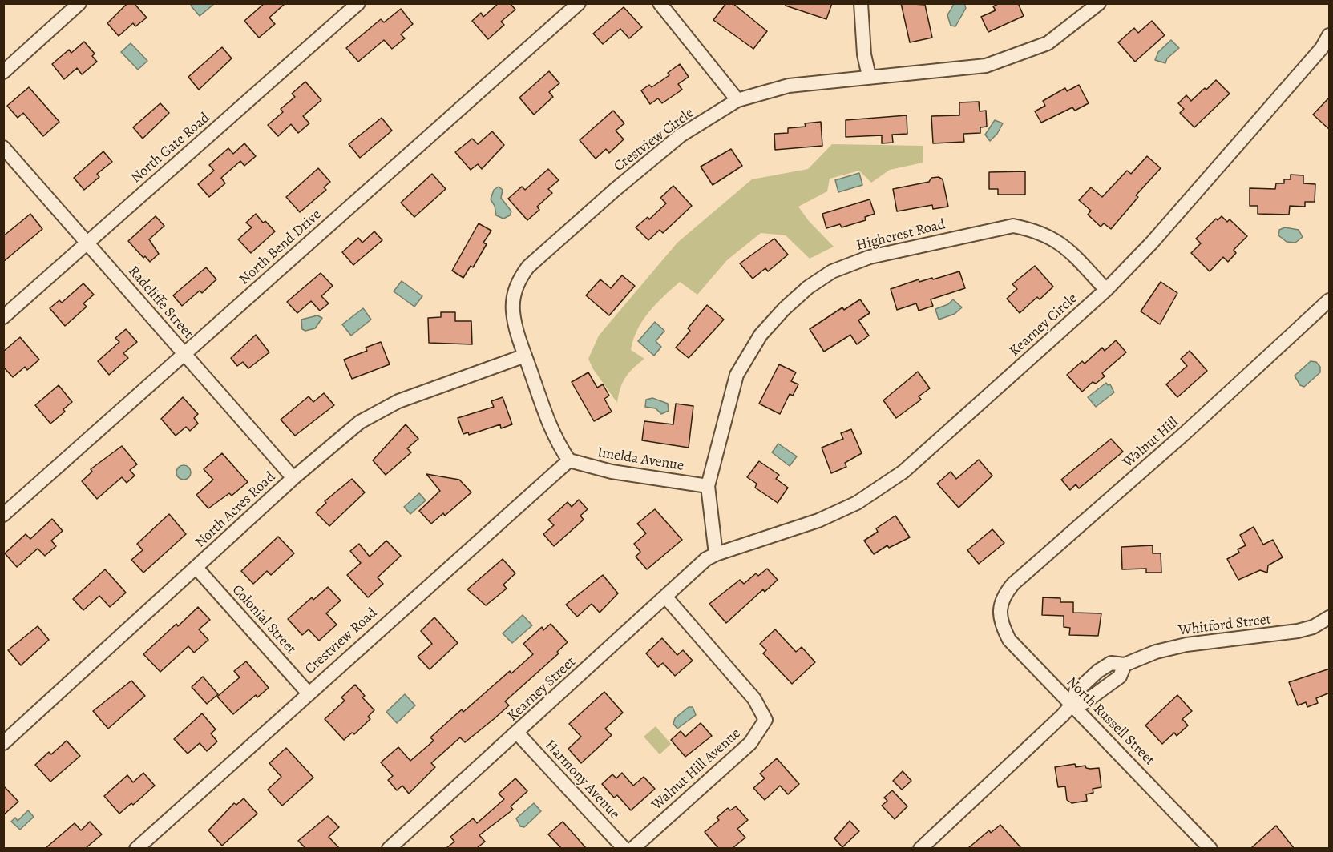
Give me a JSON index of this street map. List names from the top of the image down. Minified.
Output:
{"streets":{"street":["Crestview Circle","North Gate Road","Highcrest Road","North Bend Drive","Radcliffe Street","Kearney Circle","Walnut Hill","Imelda Avenue","North Acres Road","Colonial Street","Whitford Street","Crestview Road","Kearney Street","North Russell Street","Walnut Hill Avenue","Harmony Avenue"]},"crossings":[["Crestview Circle","Imelda Avenue"],["Crestview Circle","North Acres Road"],["Crestview Circle","Crestview Road"],["North Gate Road","Radcliffe Street"],["Highcrest Road","Kearney Circle"],["Highcrest Road","Imelda Avenue"],["Highcrest Road","Kearney Street"],["North Bend Drive","Radcliffe Street"],["Radcliffe Street","North Acres Road"],["Kearney Circle","Kearney Street"],["Walnut Hill","North Russell Street"],["Imelda Avenue","Crestview Road"],["North Acres Road","Colonial Street"],["Colonial Street","Crestview Road"],["Whitford Street","North Russell Street"],["Kearney Street","Walnut Hill Avenue"],["Kearney Street","Harmony Avenue"]]}
